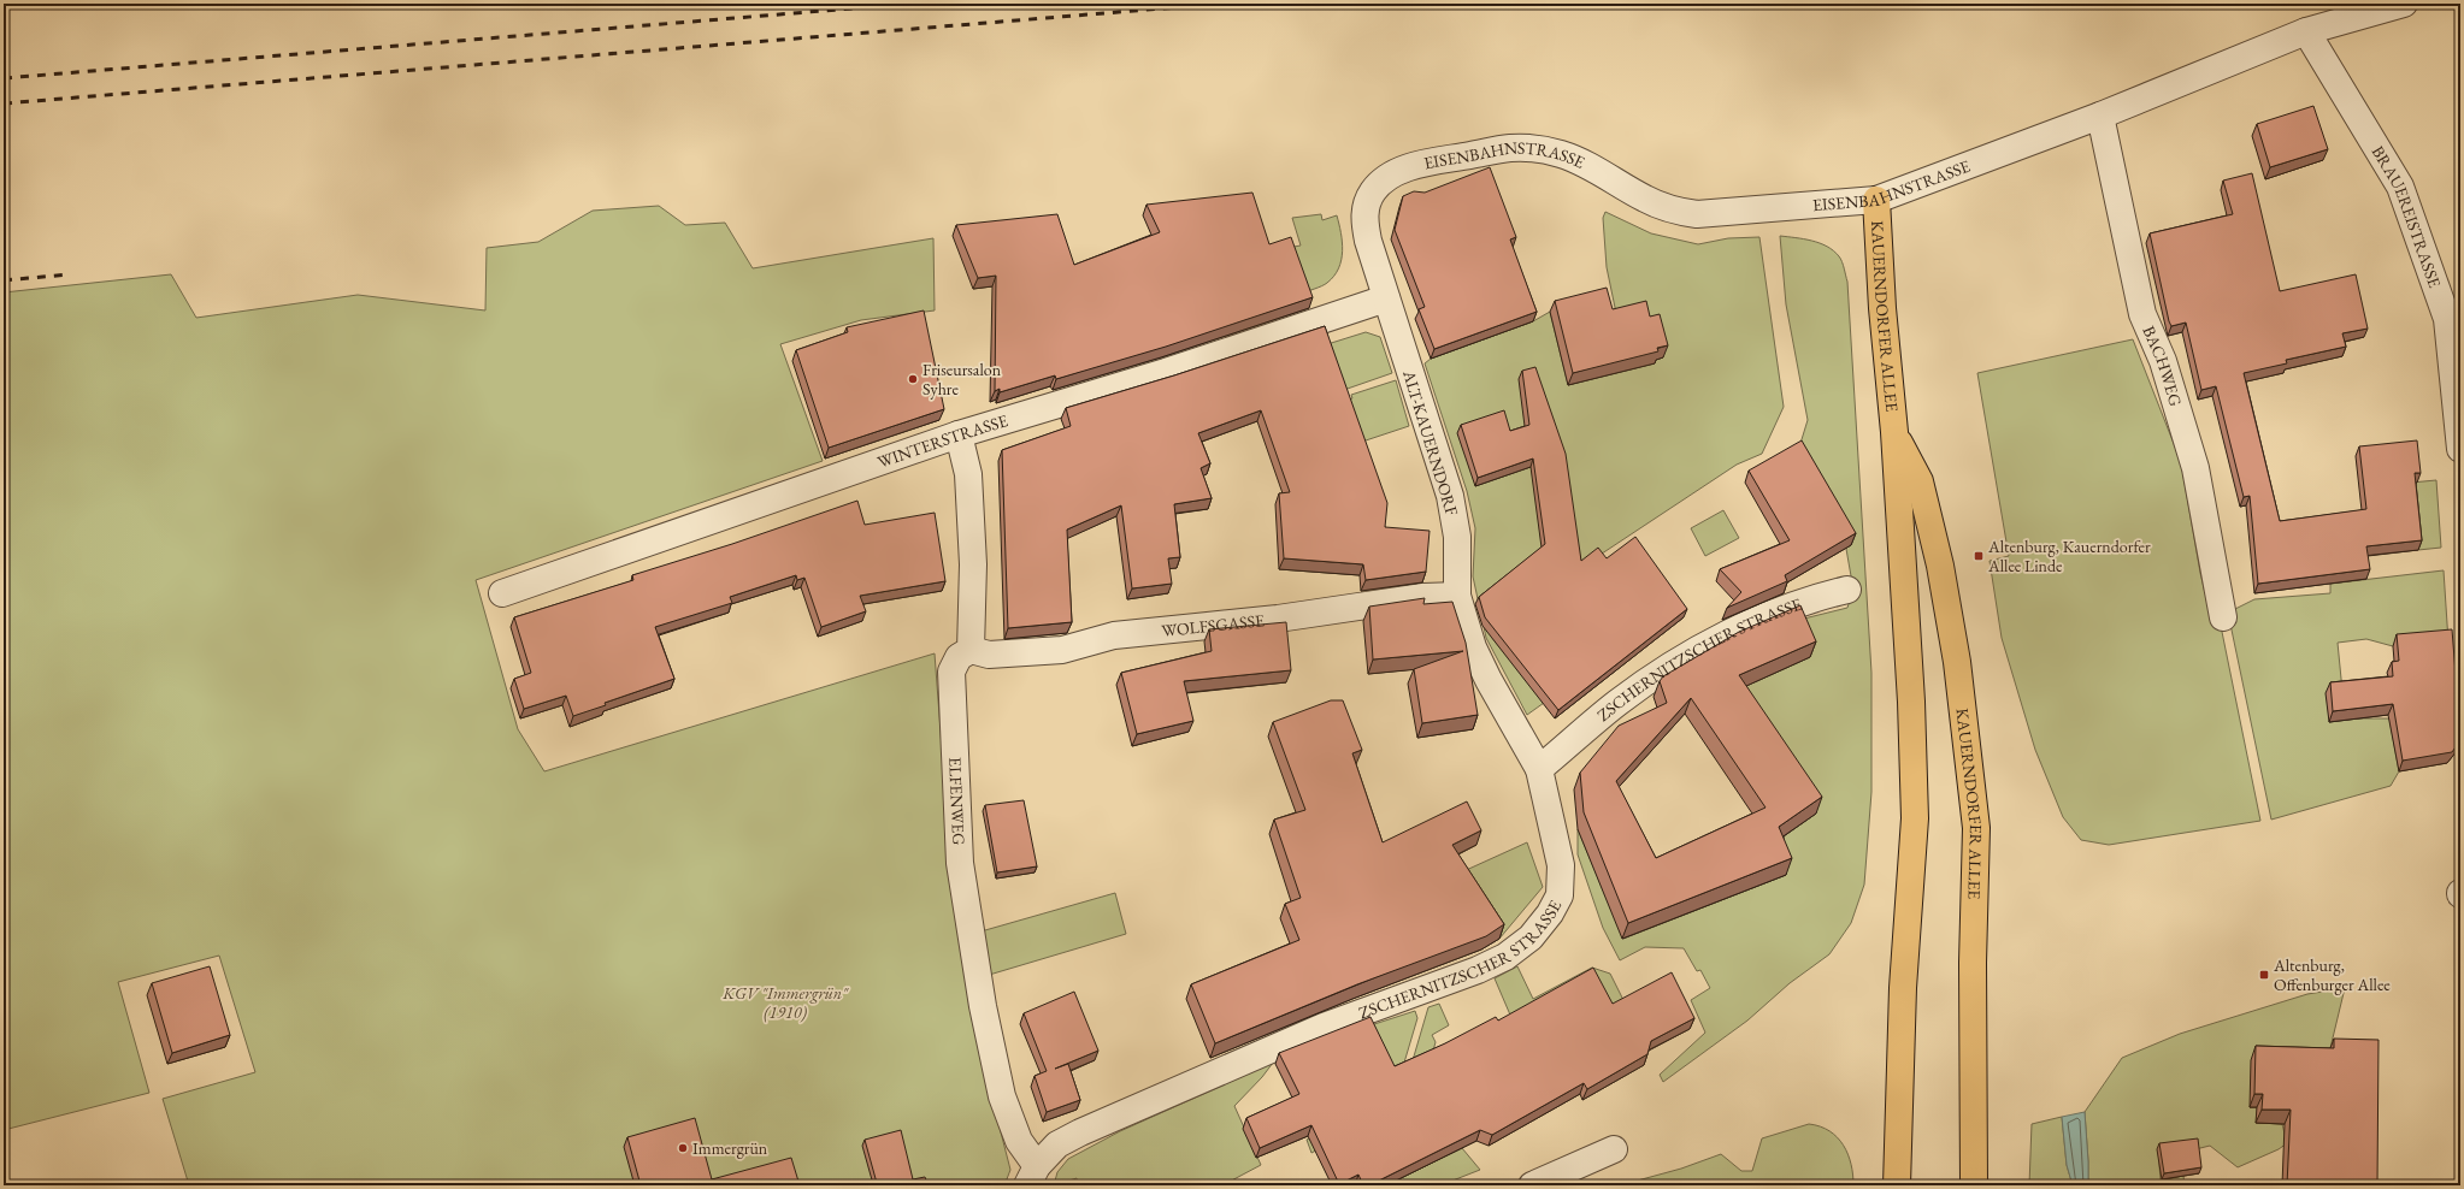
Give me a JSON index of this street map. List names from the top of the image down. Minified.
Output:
{"streets":{"main road":["KAUERNDORFER ALLEE"],"street":["EISENBAHNSTRASSE","BRAUEREISTRASSE","BACHWEG","WINTERSTRASSE","ALT-KAUERNDORF","WOLFSGASSE","ZSCHERNITZSCHER STRASSE","ELFENWEG"]},"crossings":[["EISENBAHNSTRASSE","BRAUEREISTRASSE"],["EISENBAHNSTRASSE","KAUERNDORFER ALLEE"],["EISENBAHNSTRASSE","BACHWEG"],["EISENBAHNSTRASSE","ALT-KAUERNDORF"],["WINTERSTRASSE","ALT-KAUERNDORF"],["ALT-KAUERNDORF","WOLFSGASSE"],["ALT-KAUERNDORF","ZSCHERNITZSCHER STRASSE"],["WOLFSGASSE","ELFENWEG"],["ZSCHERNITZSCHER STRASSE","ELFENWEG"]],"parks":["KGV \"Immergrün\" (1910)"],"places":{"other":["Friseursalon Syhre","Immergrün"],"transit":["Altenburg, Kauerndorfer Allee Linde","Altenburg, Offenburger Allee"]}}
